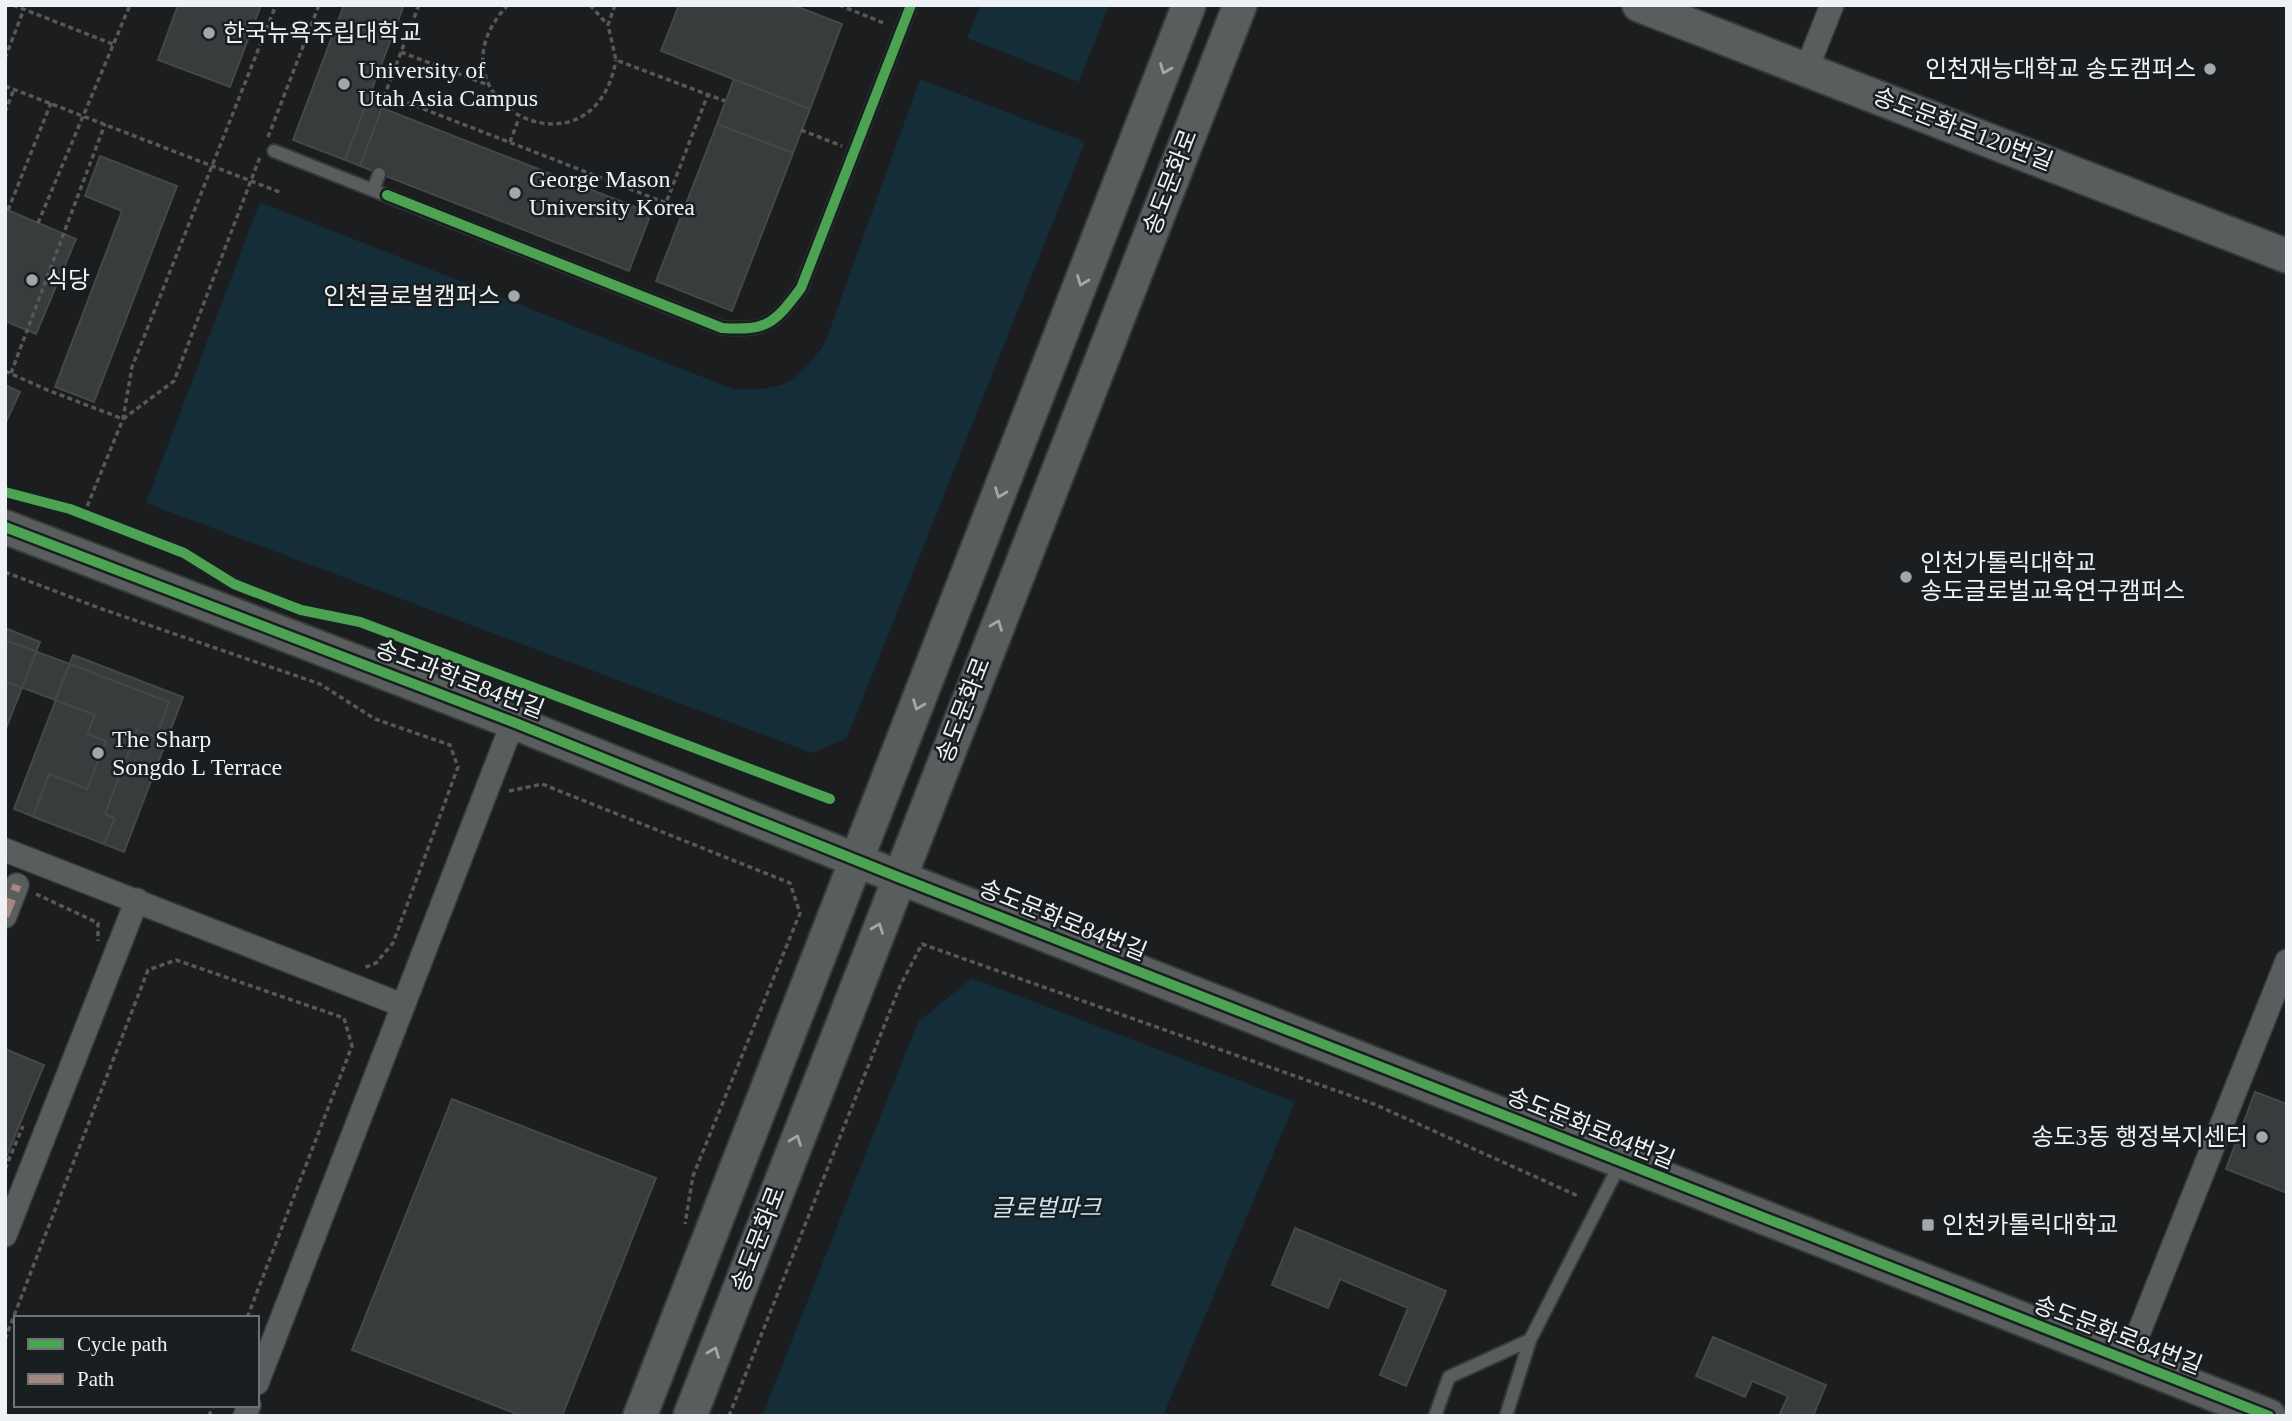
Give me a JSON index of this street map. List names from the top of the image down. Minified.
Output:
{"streets":{"street":["송도문화로120번길","송도문화로","송도과학로84번길","송도문화로84번길"]},"crossings":[["송도문화로","송도과학로84번길"],["송도문화로","송도문화로84번길"],["송도과학로84번길","송도문화로84번길"]],"parks":["글로벌파크"],"places":{"other":["한국뉴욕주립대학교","인천재능대학교 송도캠퍼스","University of Utah Asia Campus","George Mason University Korea","식당","인천글로벌캠퍼스","인천가톨릭대학교 송도글로벌교육연구캠퍼스","The Sharp Songdo L Terrace","송도3동 행정복지센터"],"transit":["인천카톨릭대학교"]},"legend":["Cycle path","Path"]}
